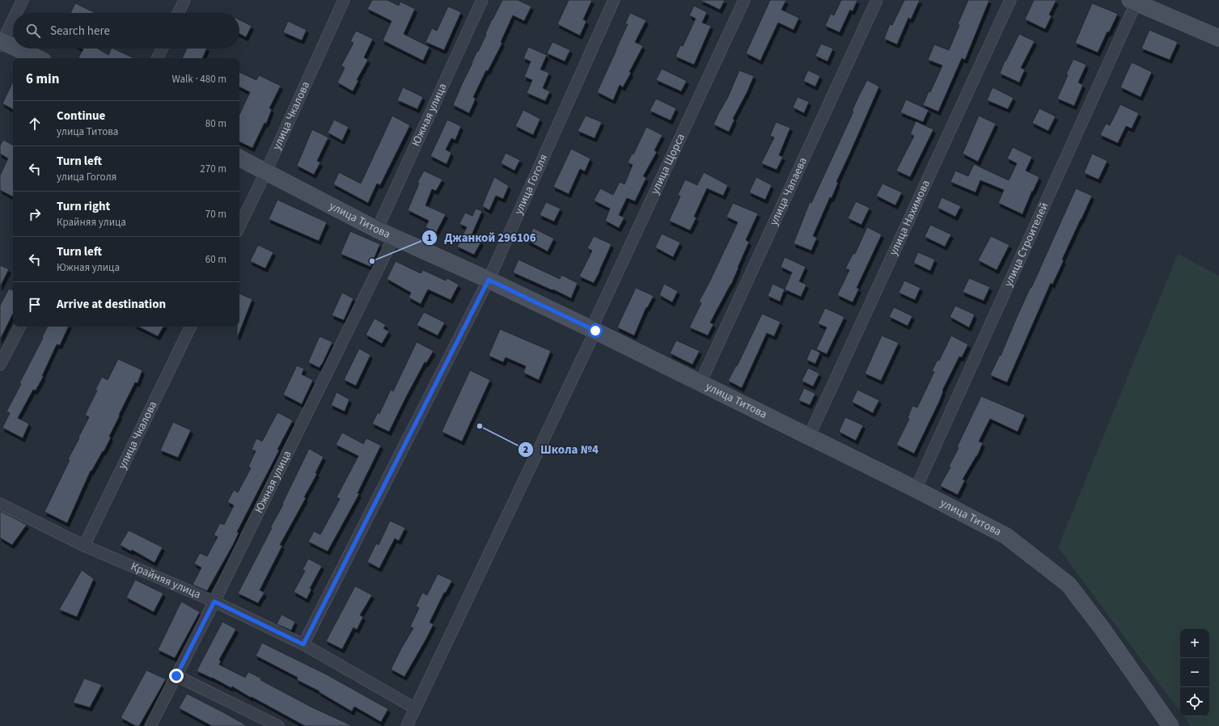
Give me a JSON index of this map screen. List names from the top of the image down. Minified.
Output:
{"streets":{"main road":["улица Титова"],"street":["Южная улица","улица Чкалова","улица Щорса","улица Гоголя","улица Чапаева","улица Нахимова","улица Строителей","Крайняя улица"]},"crossings":[["Южная улица","улица Титова"],["Южная улица","Крайняя улица"],["улица Чкалова","улица Титова"],["улица Чкалова","Крайняя улица"],["улица Щорса","улица Титова"],["улица Щорса","Крайняя улица"],["улица Гоголя","улица Титова"],["улица Гоголя","Крайняя улица"],["улица Чапаева","улица Титова"],["улица Нахимова","улица Титова"],["улица Титова","улица Строителей"]],"places":["Джанкой 296106","Школа №4"],"page":{"search":"Search here","heading":["6 min","Walk · 480 m"],"list":[["Continue","улица Титова","80 m"],["Turn left","улица Гоголя","270 m"],["Turn right","Крайняя улица","70 m"],["Turn left","Южная улица","60 m"],"Arrive at destination"],"map_buttons":["+","−"]}}
